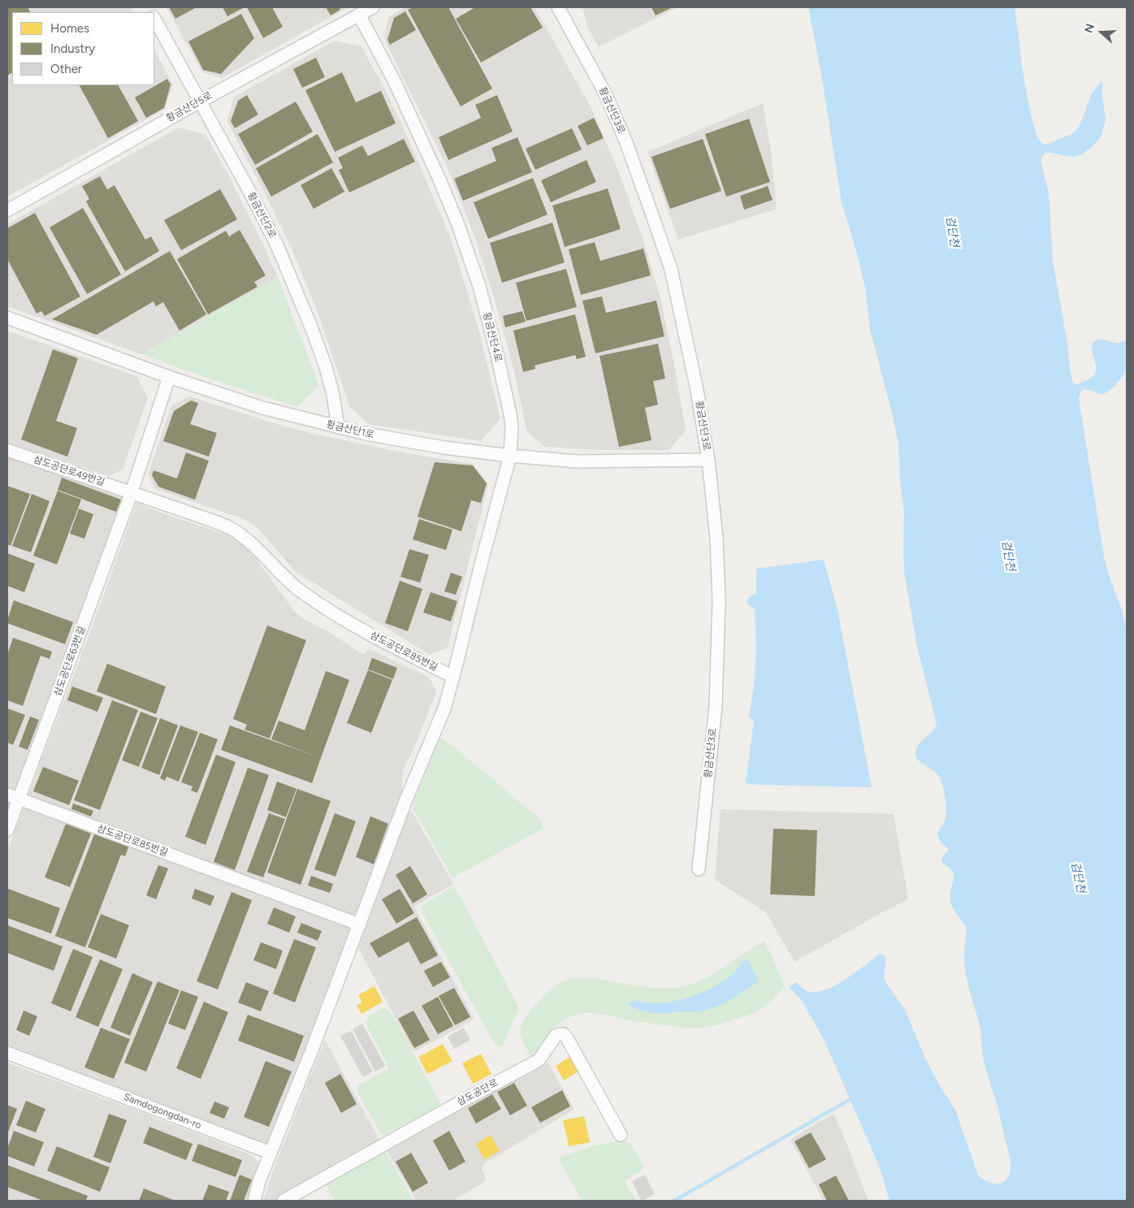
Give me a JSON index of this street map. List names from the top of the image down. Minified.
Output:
{"streets":{"street":["황금산단5로","황금산단3로","황금산단2로","황금산단4로","황금산단1로","삼도공단로49번길","삼도공단로85번길","삼도공단로63번길","삼도공단로","Samdogongdan-ro"]},"crossings":[["황금산단5로","황금산단2로"],["황금산단5로","황금산단4로"],["황금산단3로","황금산단1로"],["황금산단2로","황금산단1로"],["황금산단4로","황금산단1로"],["황금산단4로","삼도공단로85번길"],["황금산단1로","삼도공단로63번길"],["삼도공단로49번길","삼도공단로85번길"],["삼도공단로49번길","삼도공단로63번길"],["삼도공단로85번길","삼도공단로63번길"]],"water":["검단천"],"legend":["Homes","Industry","Other"],"north":"left"}
